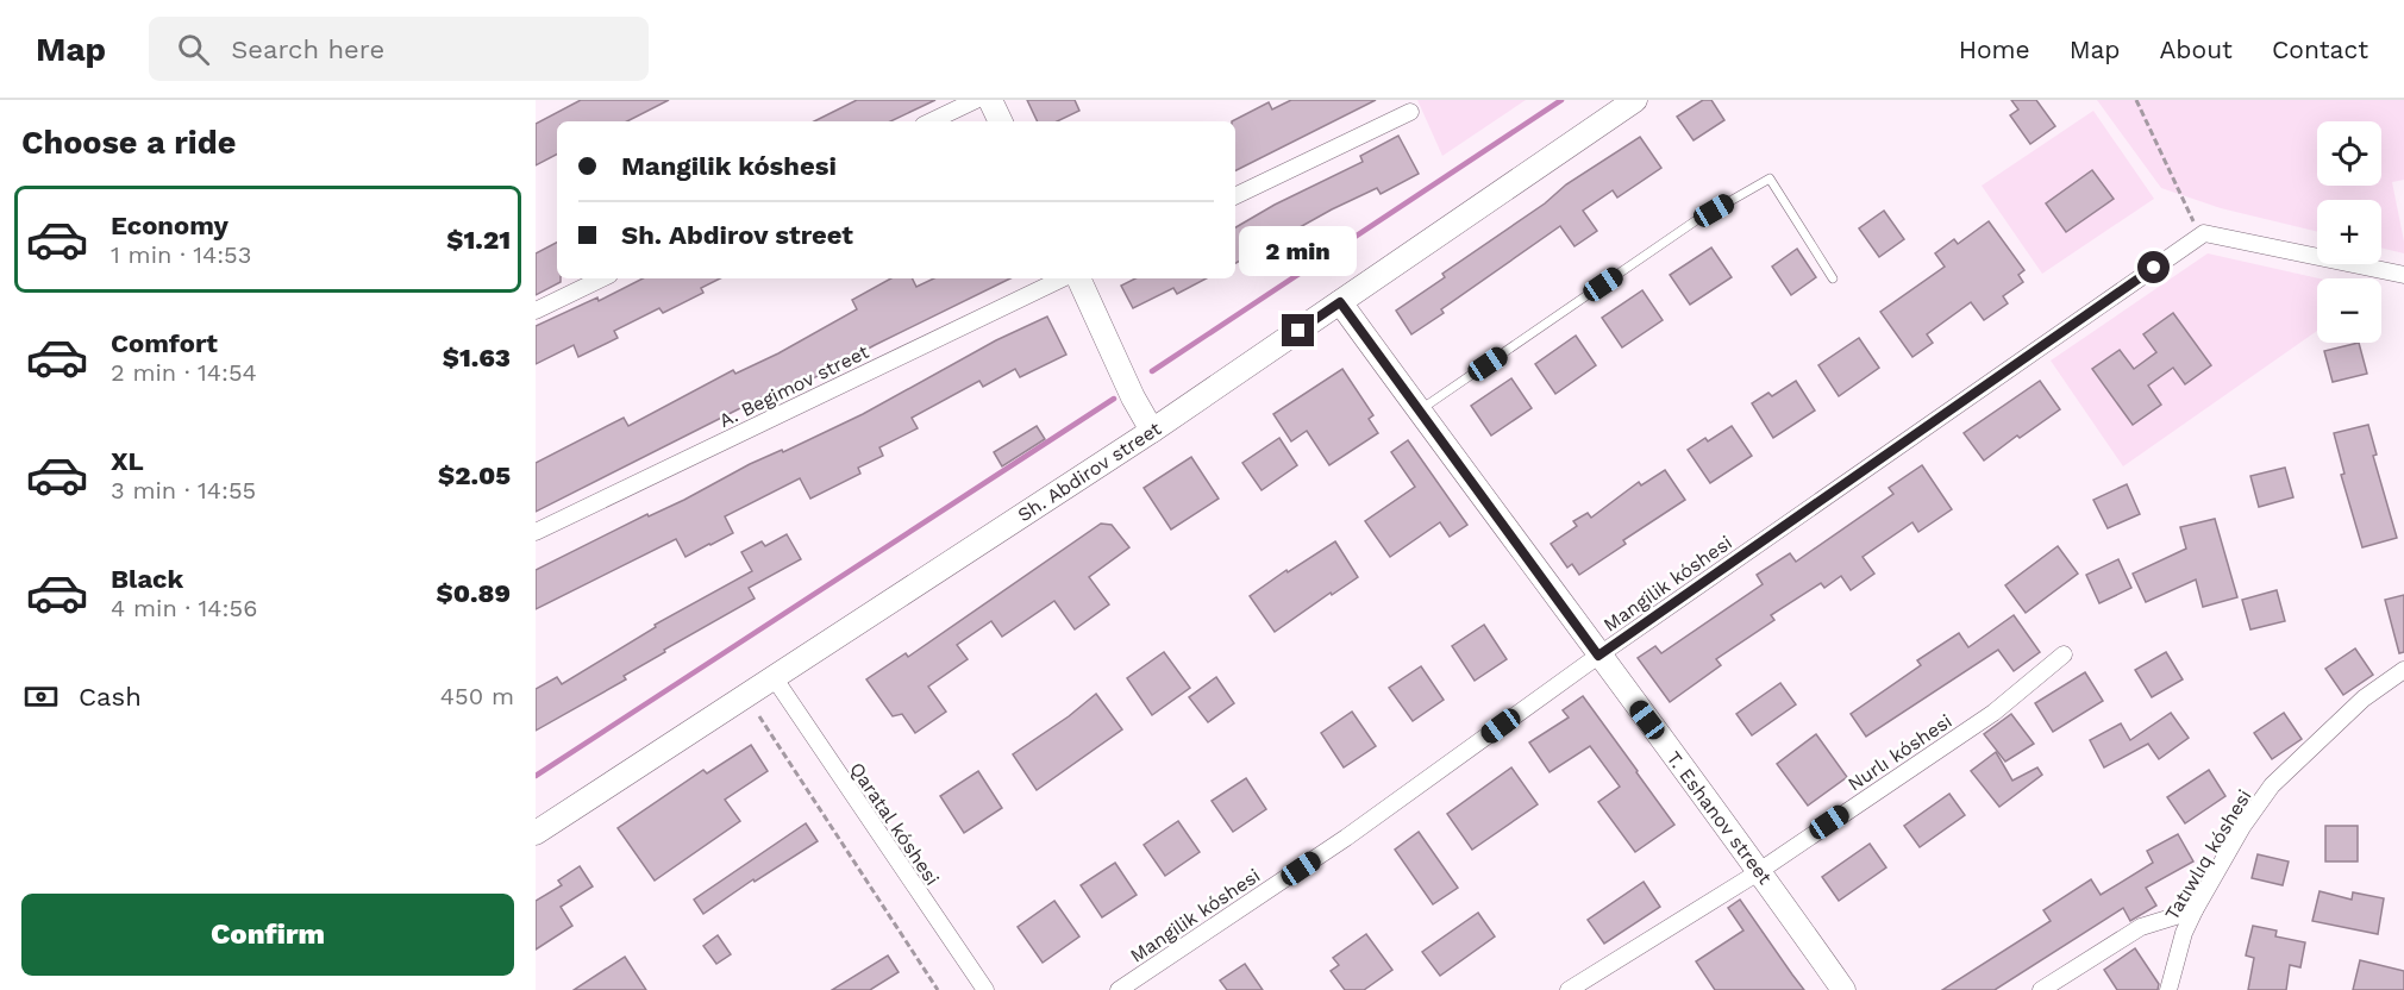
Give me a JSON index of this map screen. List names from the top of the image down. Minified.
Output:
{"streets":{"main road":["Sh. Abdirov street","T. Eshanov street"],"street":["A. Begimov street","Mangilik kóshesi","Nurlı kóshesi","Qaratal kóshesi","Tatıwlıq kóshesi"]},"crossings":[["Sh. Abdirov street","T. Eshanov street"],["Sh. Abdirov street","Qaratal kóshesi"],["Mangilik kóshesi","T. Eshanov street"],["Nurlı kóshesi","T. Eshanov street"]],"page":{"header":"Map","search":"Search here","nav":["Home","Map","About","Contact"],"heading":"Choose a ride","map_buttons":["+","−"],"banner":["Mangilik kóshesi","Sh. Abdirov street"],"list":[{"name":"Economy","note":"1 min · 14:53","value":"$1.21"},{"name":"Comfort","note":"2 min · 14:54","value":"$1.63"},{"name":"XL","note":"3 min · 14:55","value":"$2.05"},{"name":"Black","note":"4 min · 14:56","value":"$0.89"}],"bubble":"2 min","pay":["Cash","450 m"],"buttons":"Confirm"}}
